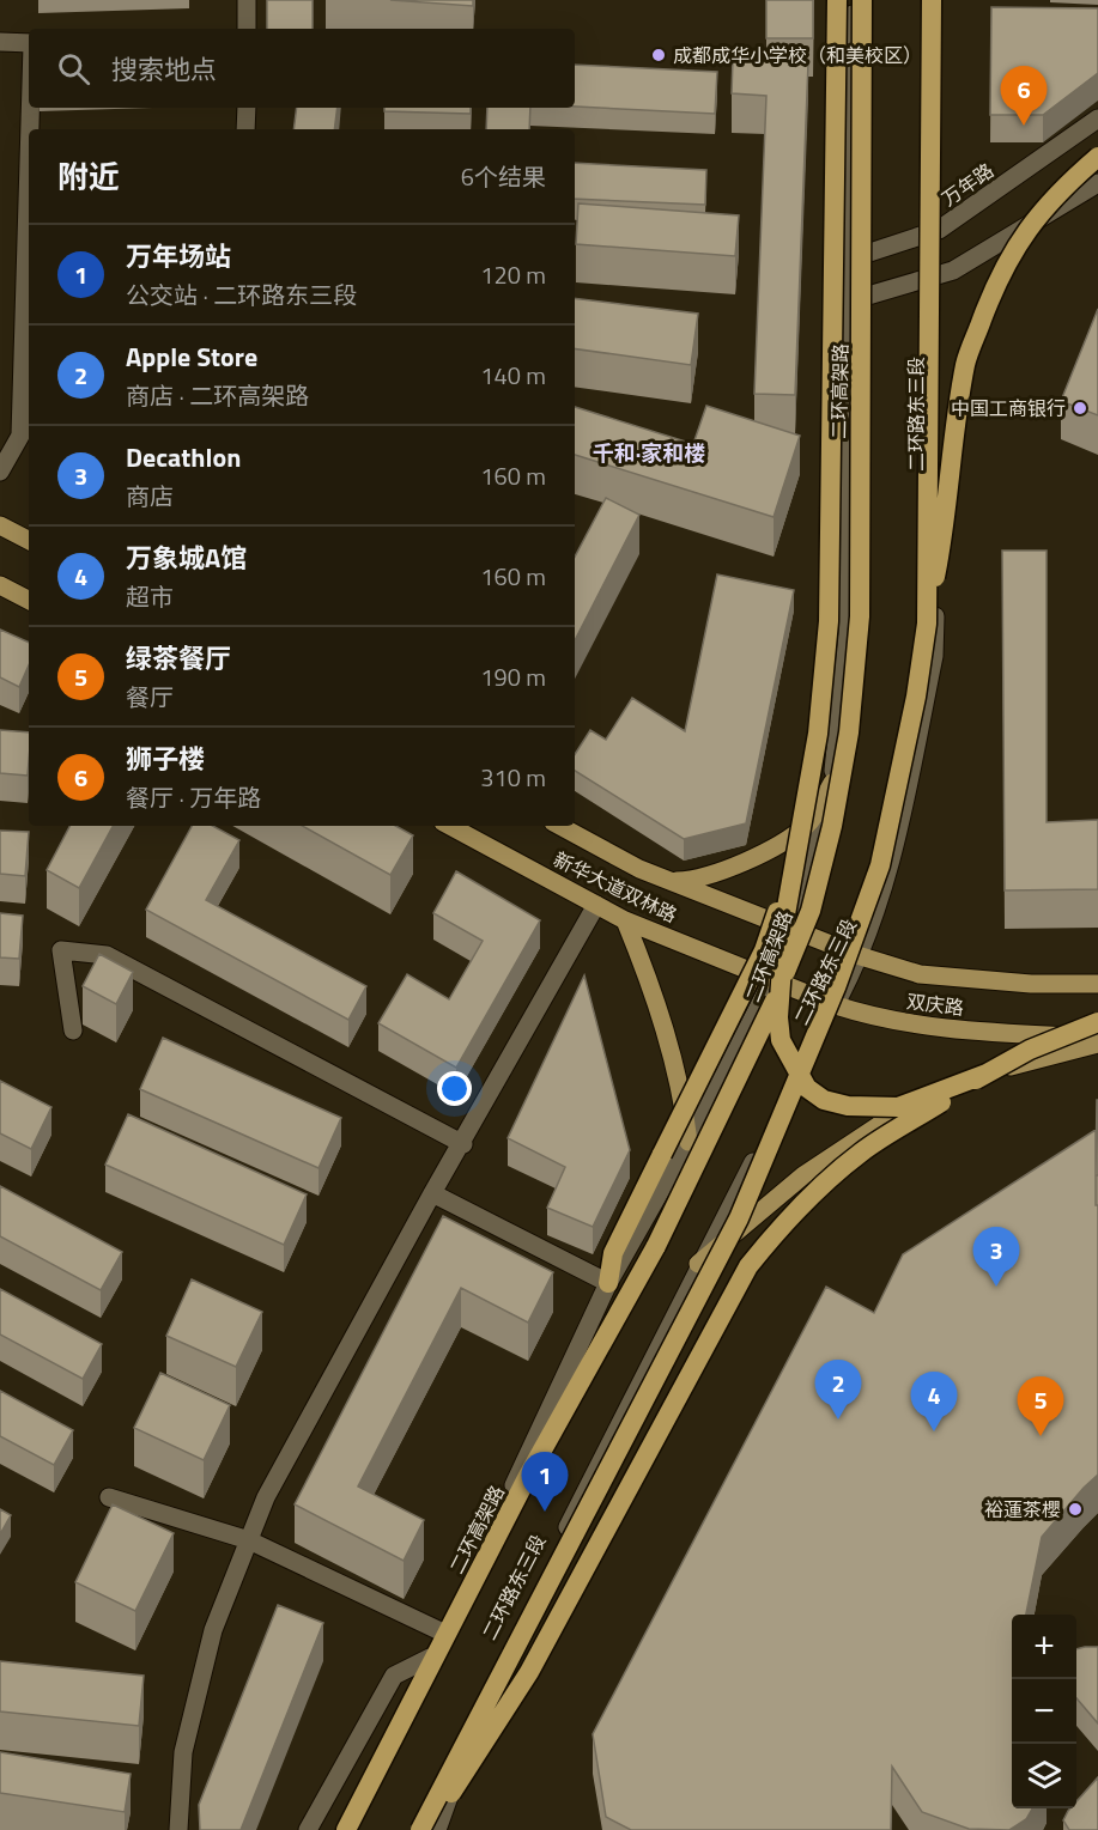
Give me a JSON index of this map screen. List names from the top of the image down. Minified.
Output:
{"streets":{"highway":["二环高架路"],"main road":["万年路","二环路东三段","新华大道双林路","双庆路"]},"crossings":[["万年路","二环路东三段"],["二环路东三段","双庆路"],["新华大道双林路","双庆路"]],"districts":["千和·家和楼"],"places":["成都成华小学校（和美校区）","中国工商银行","裕蓮茶櫻"],"page":{"search":"搜索地点","pins":["6","3","2","4","5","1"],"heading":["附近","6个结果"],"list":[{"mark":"1","name":"万年场站","note":"公交站 · 二环路东三段","value":"120 m"},{"mark":"2","name":"Apple Store","note":"商店 · 二环高架路","value":"140 m"},{"mark":"3","name":"Decathlon","note":"商店","value":"160 m"},{"mark":"4","name":"万象城A馆","note":"超市","value":"160 m"},{"mark":"5","name":"绿茶餐厅","note":"餐厅","value":"190 m"},{"mark":"6","name":"狮子楼","note":"餐厅 · 万年路","value":"310 m"}],"map_buttons":["+","−"]}}
